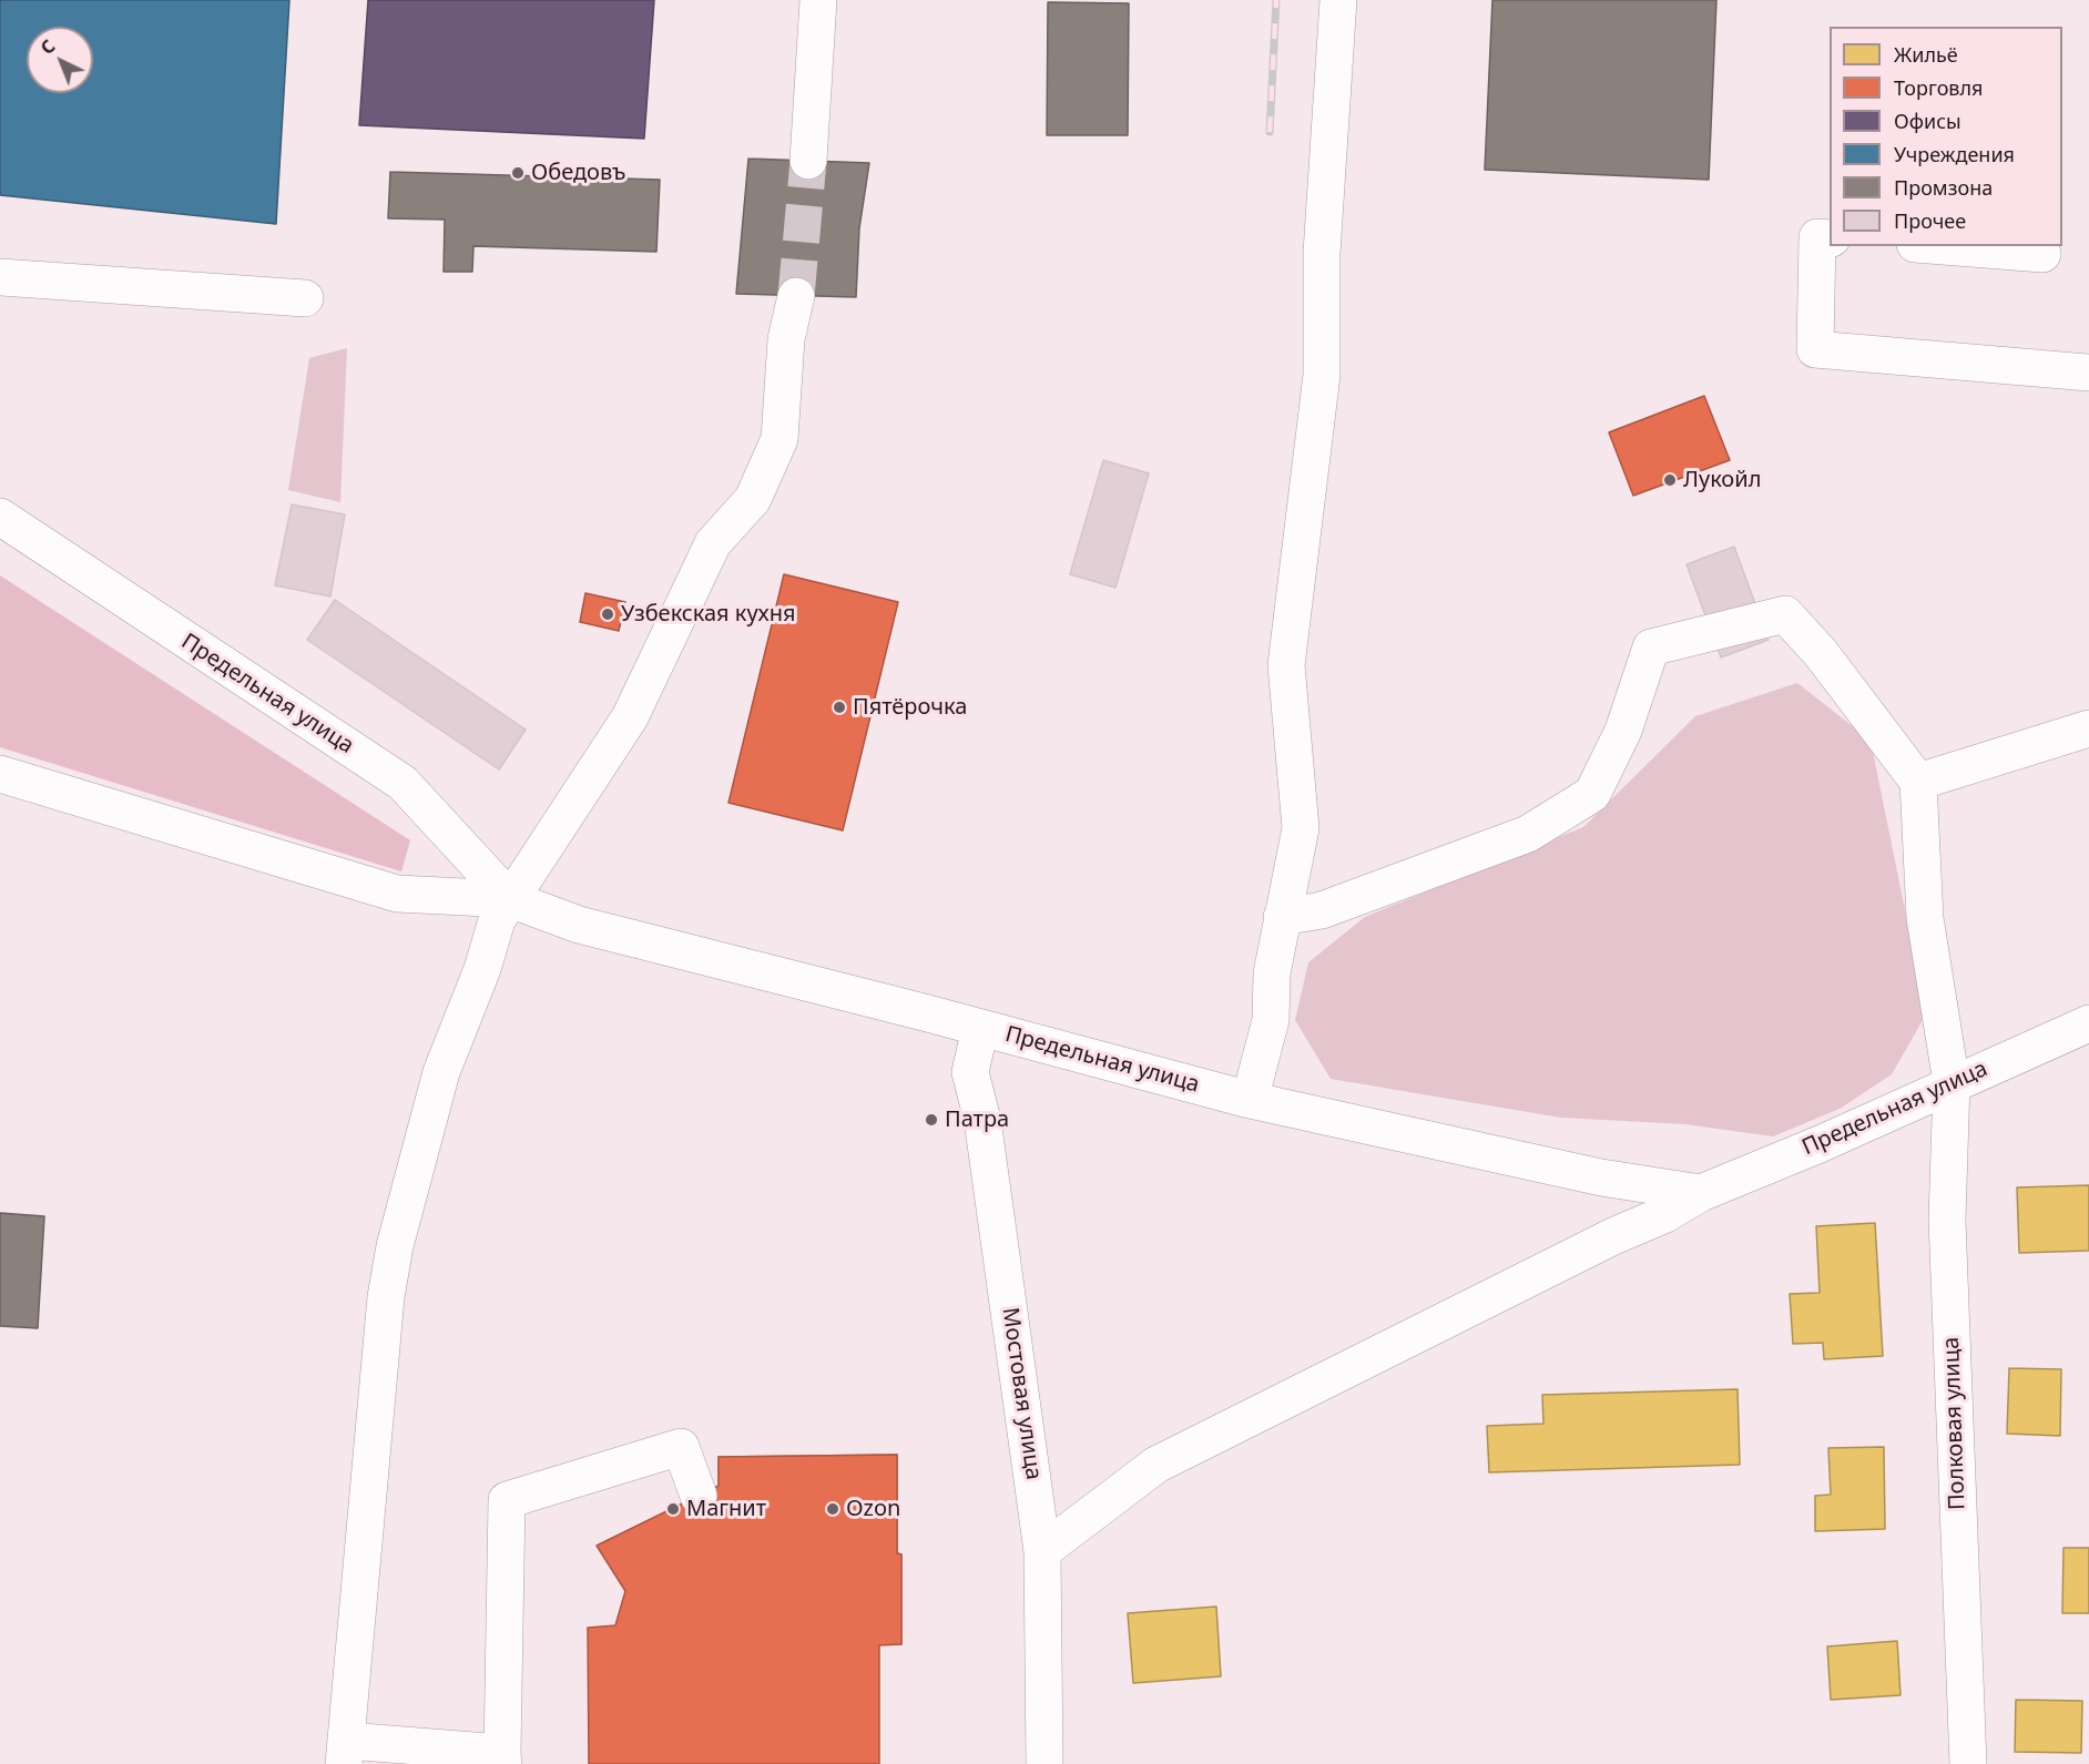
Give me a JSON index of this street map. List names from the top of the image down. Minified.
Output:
{"streets":{"street":["Предельная улица","Мостовая улица","Полковая улица"]},"crossings":[["Предельная улица","Мостовая улица"],["Предельная улица","Полковая улица"]],"places":["Обедовъ","Лукойл","Узбекская кухня","Пятёрочка","Патра","Магнит","Ozon"],"legend":["Жильё","Торговля","Офисы","Учреждения","Промзона","Прочее"],"north":"top left"}
